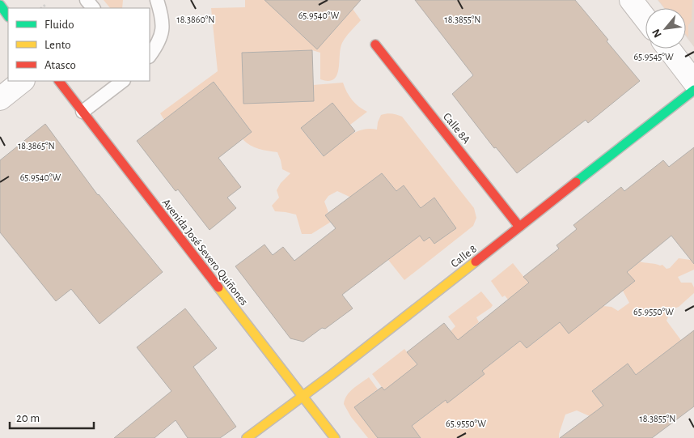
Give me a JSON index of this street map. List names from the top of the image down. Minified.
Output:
{"streets":{"street":["Calle 8A","Avenida José Severo Quiñones","Calle 8"]},"crossings":[["Calle 8A","Calle 8"],["Avenida José Severo Quiñones","Calle 8"]],"legend":["Fluido","Lento","Atasco"],"scale_bar":"20 m","north":"bottom left","coordinates":["65.9540°W","18.3860°N","18.3855°N","65.9545°W","18.3865°N","65.9550°W"]}
